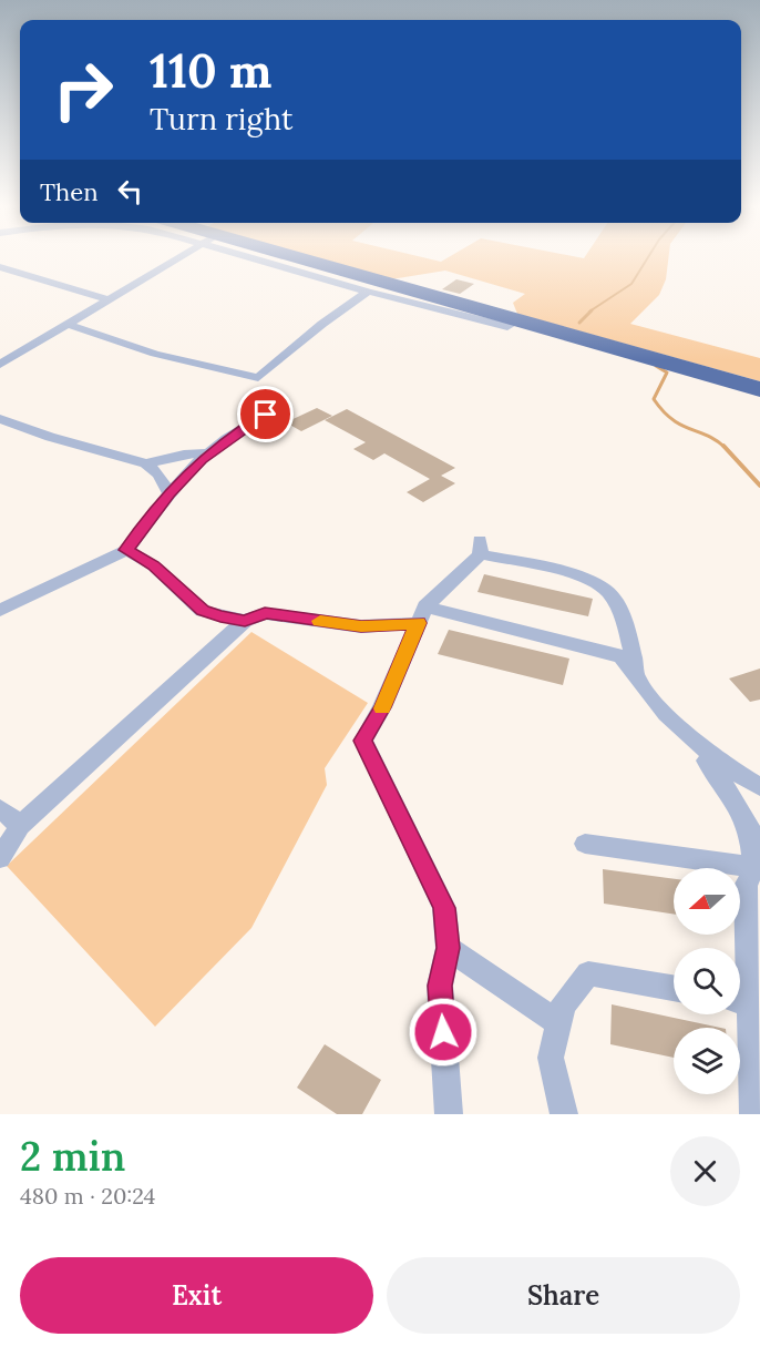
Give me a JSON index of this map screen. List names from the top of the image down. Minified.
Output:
{"north":"left","page":{"turn":["110 m","Turn right"],"then":"Then","heading":["2 min","480 m · 20:24"],"buttons":["Exit","Share"]}}
